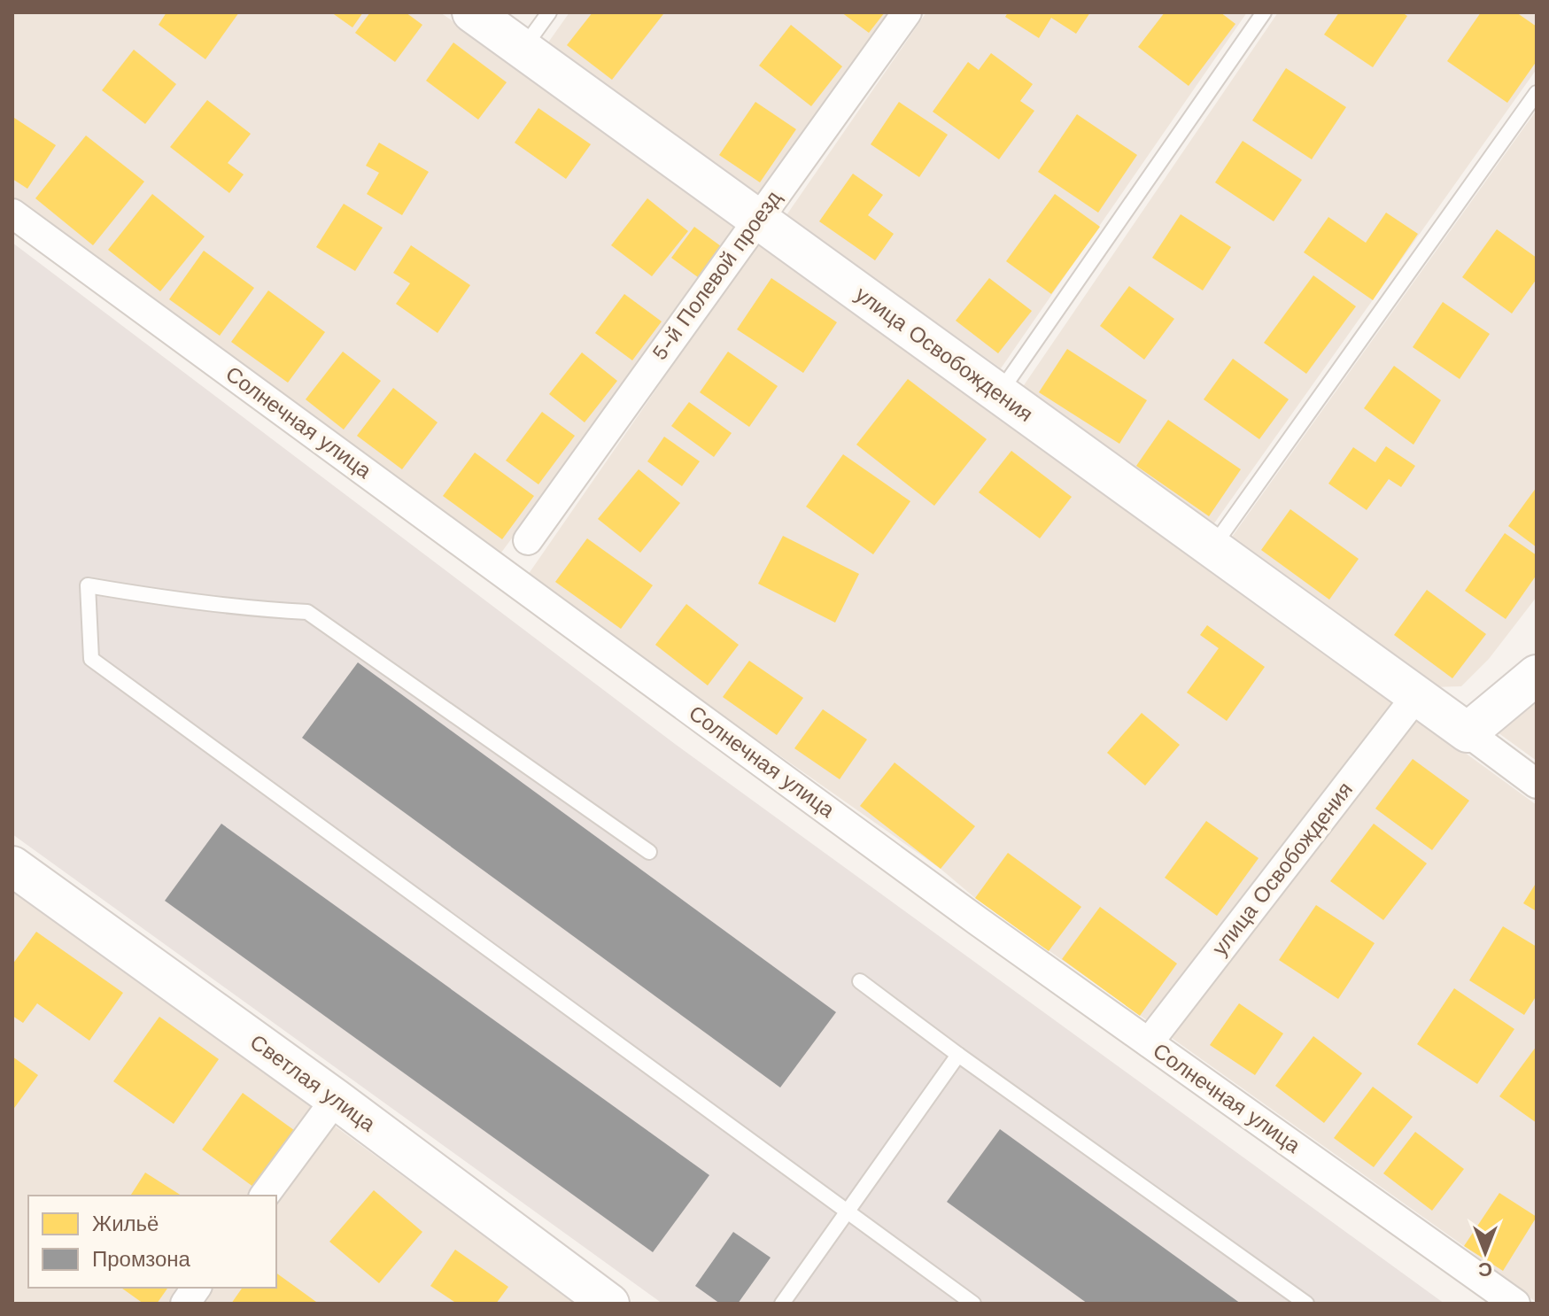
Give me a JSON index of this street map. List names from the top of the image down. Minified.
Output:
{"streets":{"street":["5-й Полевой проезд","улица Освобождения","Солнечная улица","Светлая улица"]},"crossings":[["5-й Полевой проезд","улица Освобождения"],["улица Освобождения","Солнечная улица"]],"legend":["Жильё","Промзона"],"north":"bottom"}
